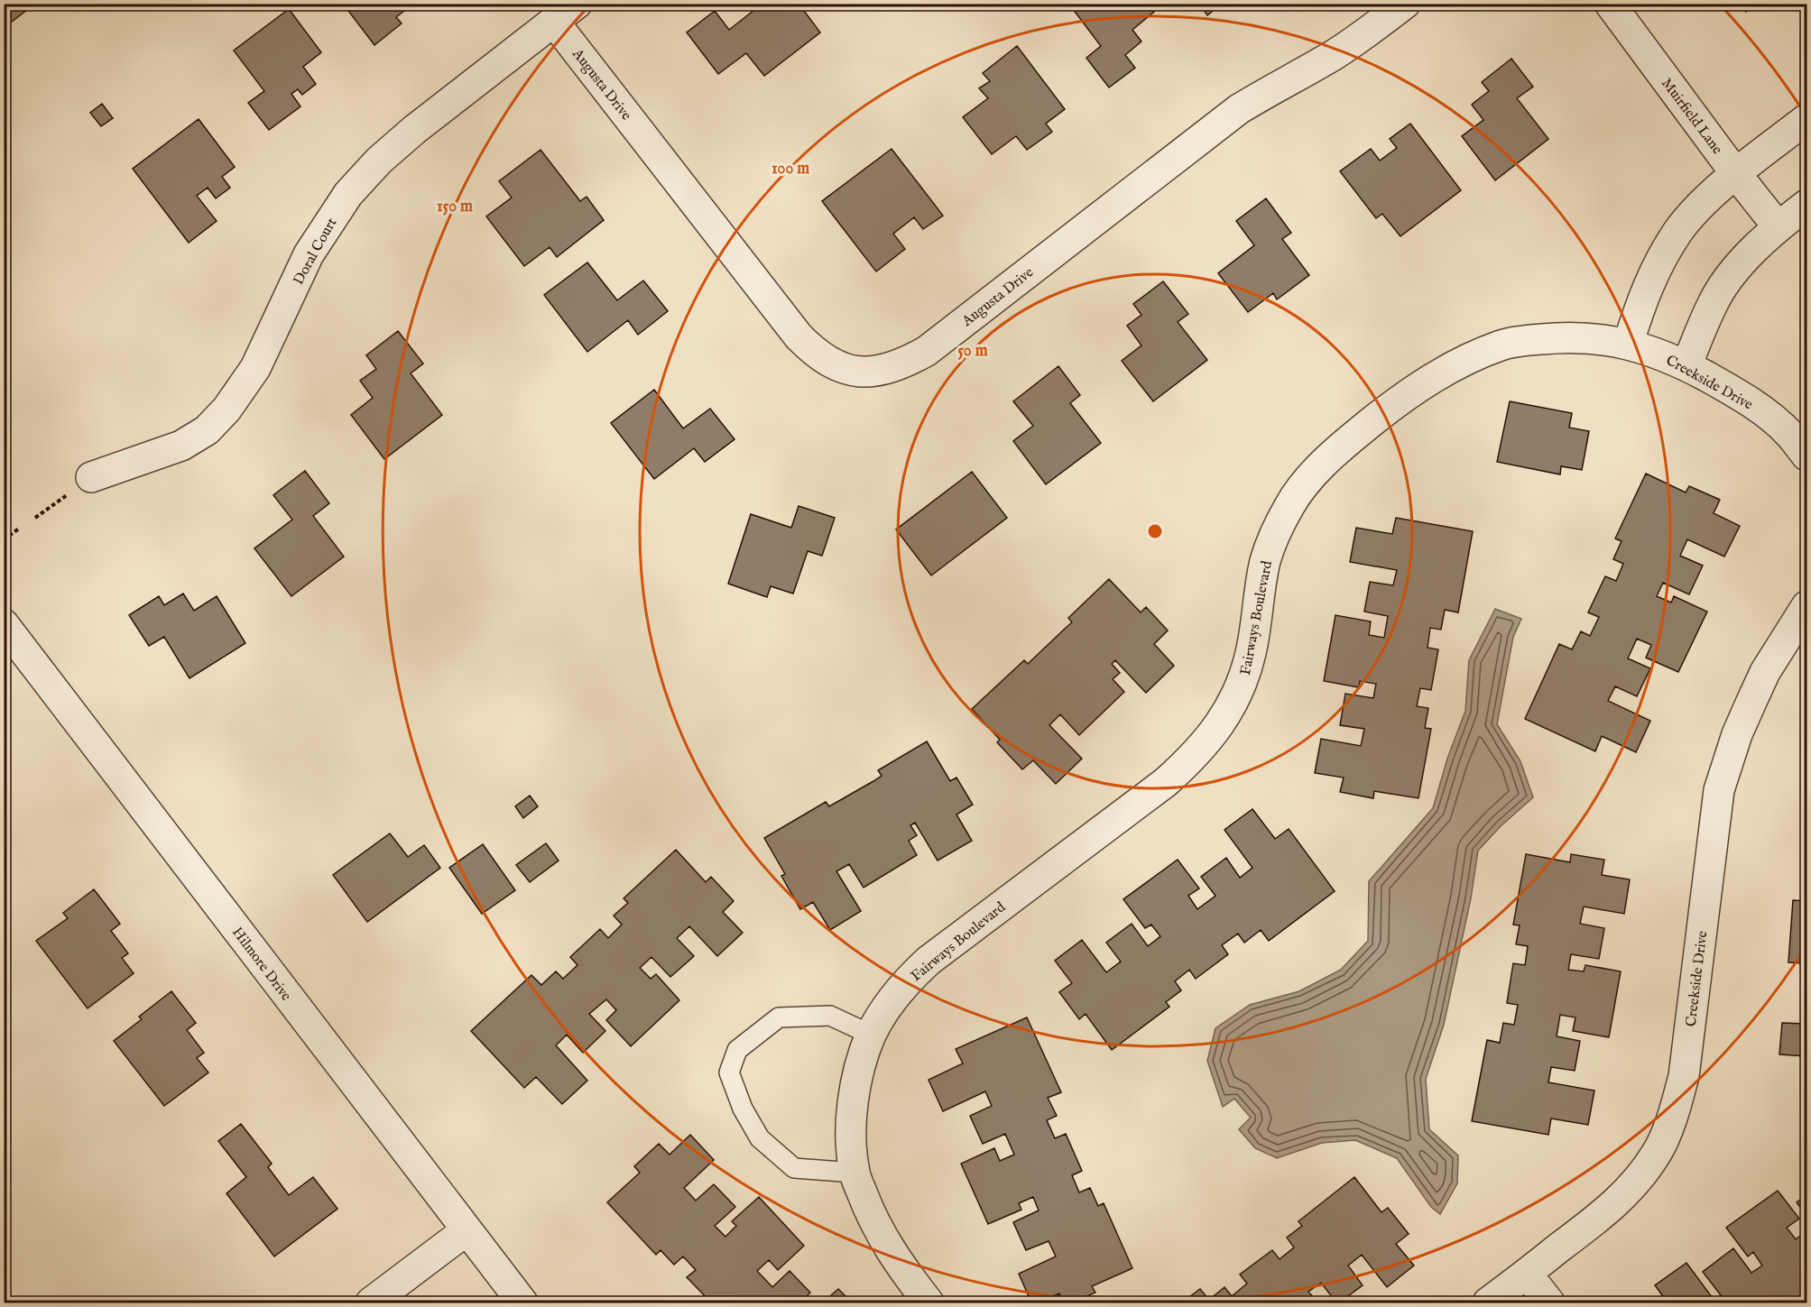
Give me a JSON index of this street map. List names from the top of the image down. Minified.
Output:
{"streets":{"street":["Augusta Drive","Muirfield Lane","Doral Court","Creekside Drive","Fairways Boulevard","Hilmore Drive"]},"crossings":[["Augusta Drive","Doral Court"],["Creekside Drive","Fairways Boulevard"]],"rings":["100 m","150 m","50 m"]}
